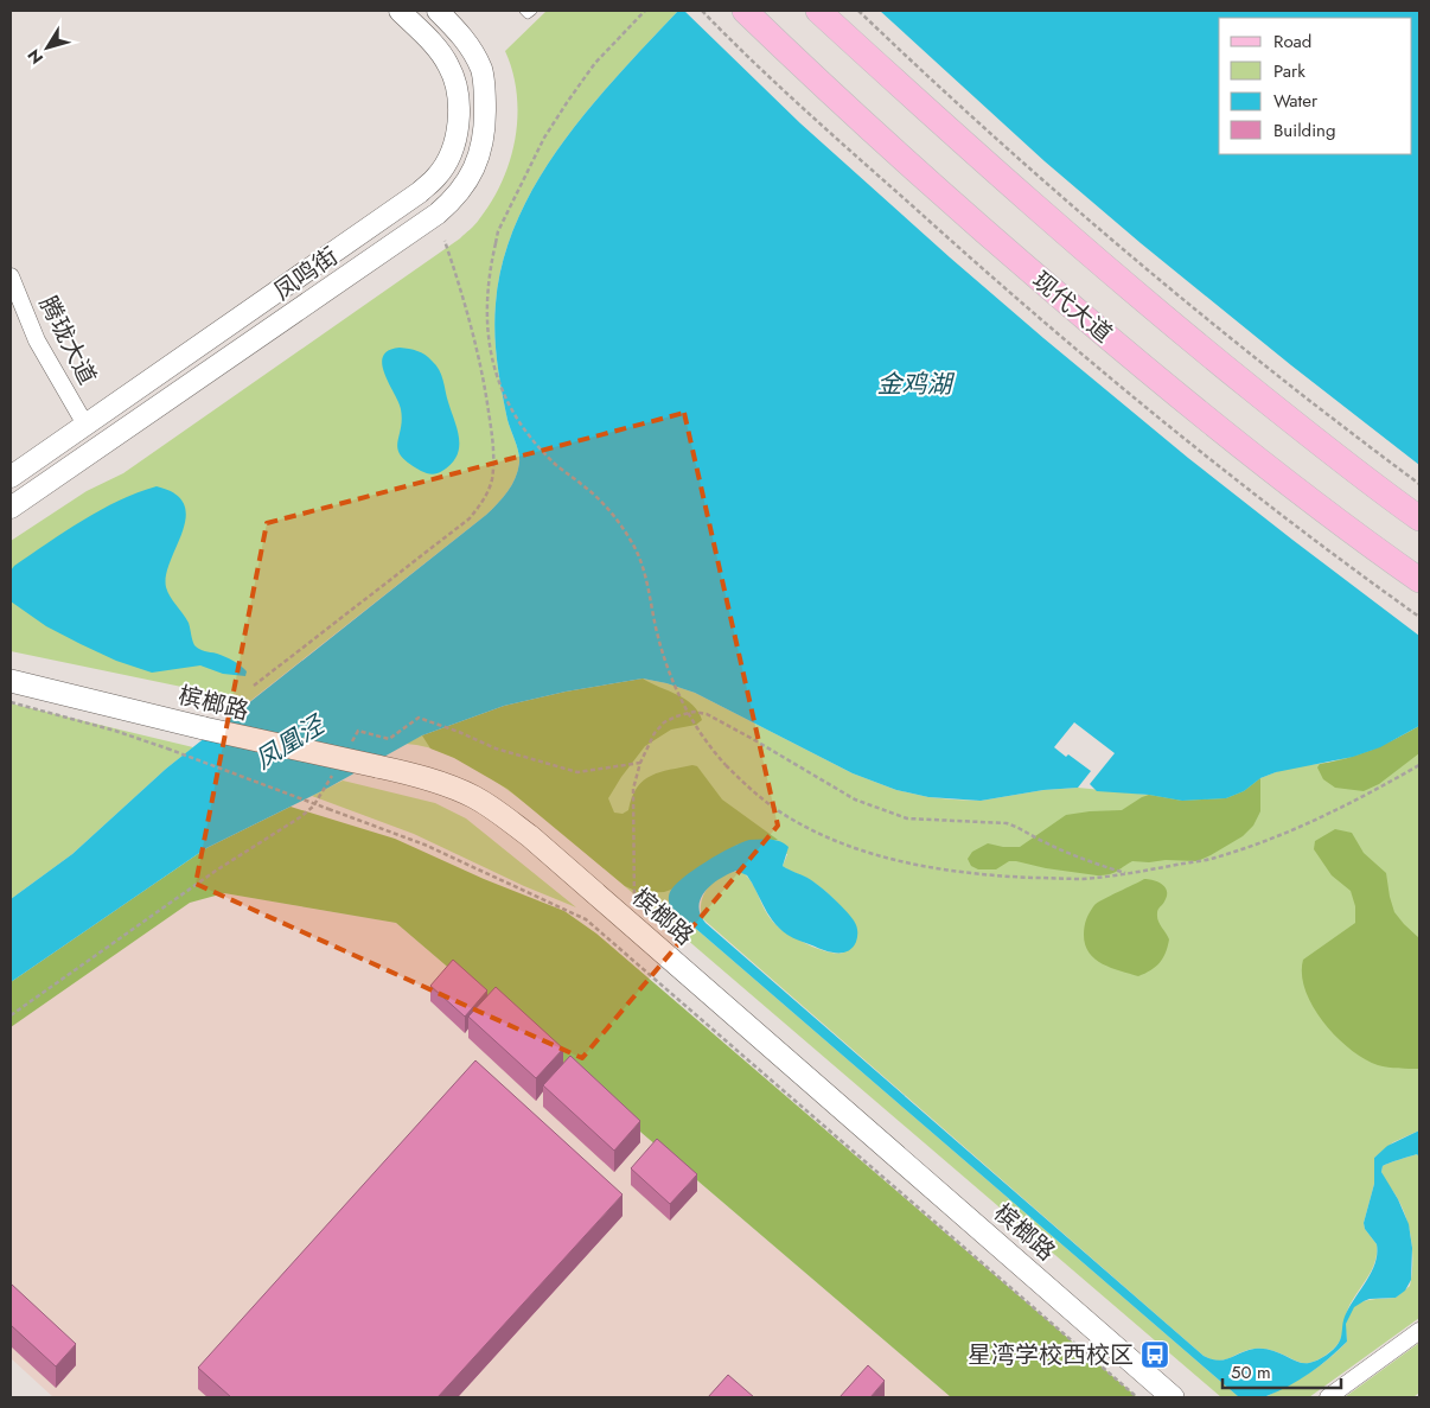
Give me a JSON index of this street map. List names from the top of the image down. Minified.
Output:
{"streets":{"main road":["现代大道","槟榔路"],"street":["凤鸣街","腾珑大道"]},"crossings":[["凤鸣街","腾珑大道"]],"water":["金鸡湖","凤凰泾"],"places":{"bus stop":["星湾学校西校区"]},"legend":["Road","Park","Water","Building"],"scale_bar":"50 m","north":"bottom left"}
